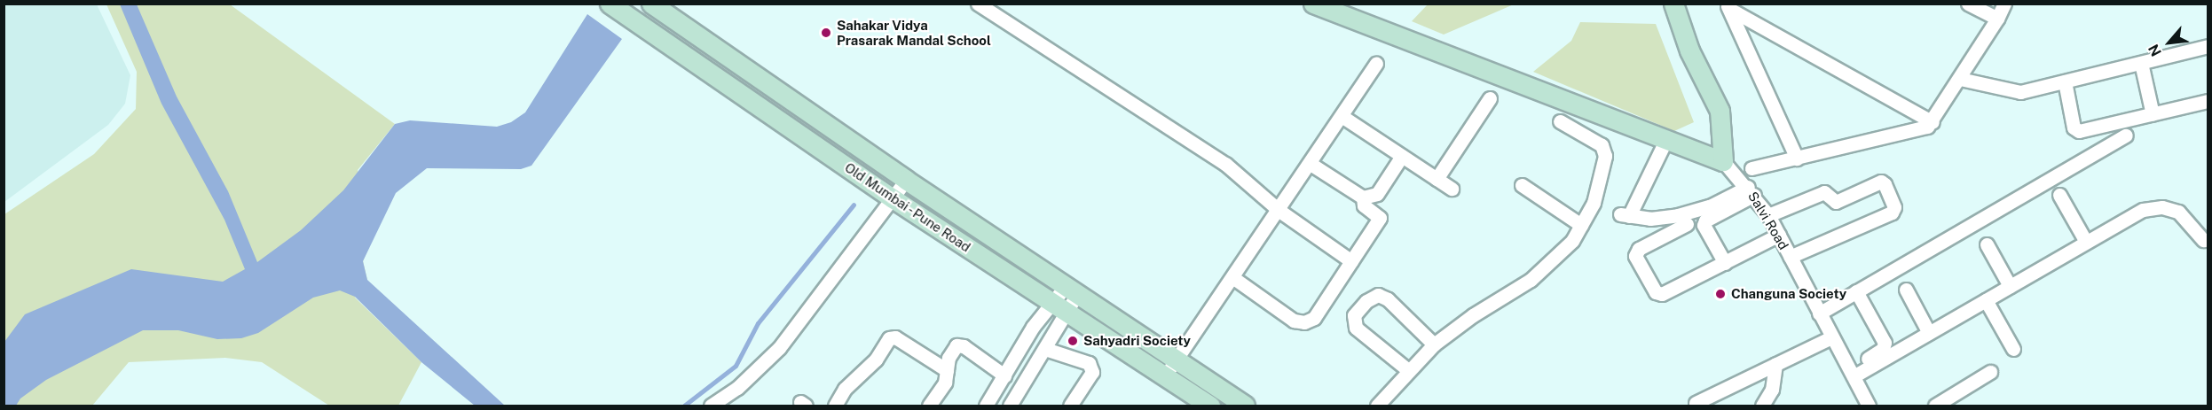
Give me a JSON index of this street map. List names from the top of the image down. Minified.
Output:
{"streets":{"main road":["Old Mumbai - Pune Road"],"street":["Salvi Road"]},"places":["Sahakar Vidya Prasarak Mandal School","Changuna Society","Sahyadri Society"],"north":"bottom left"}
